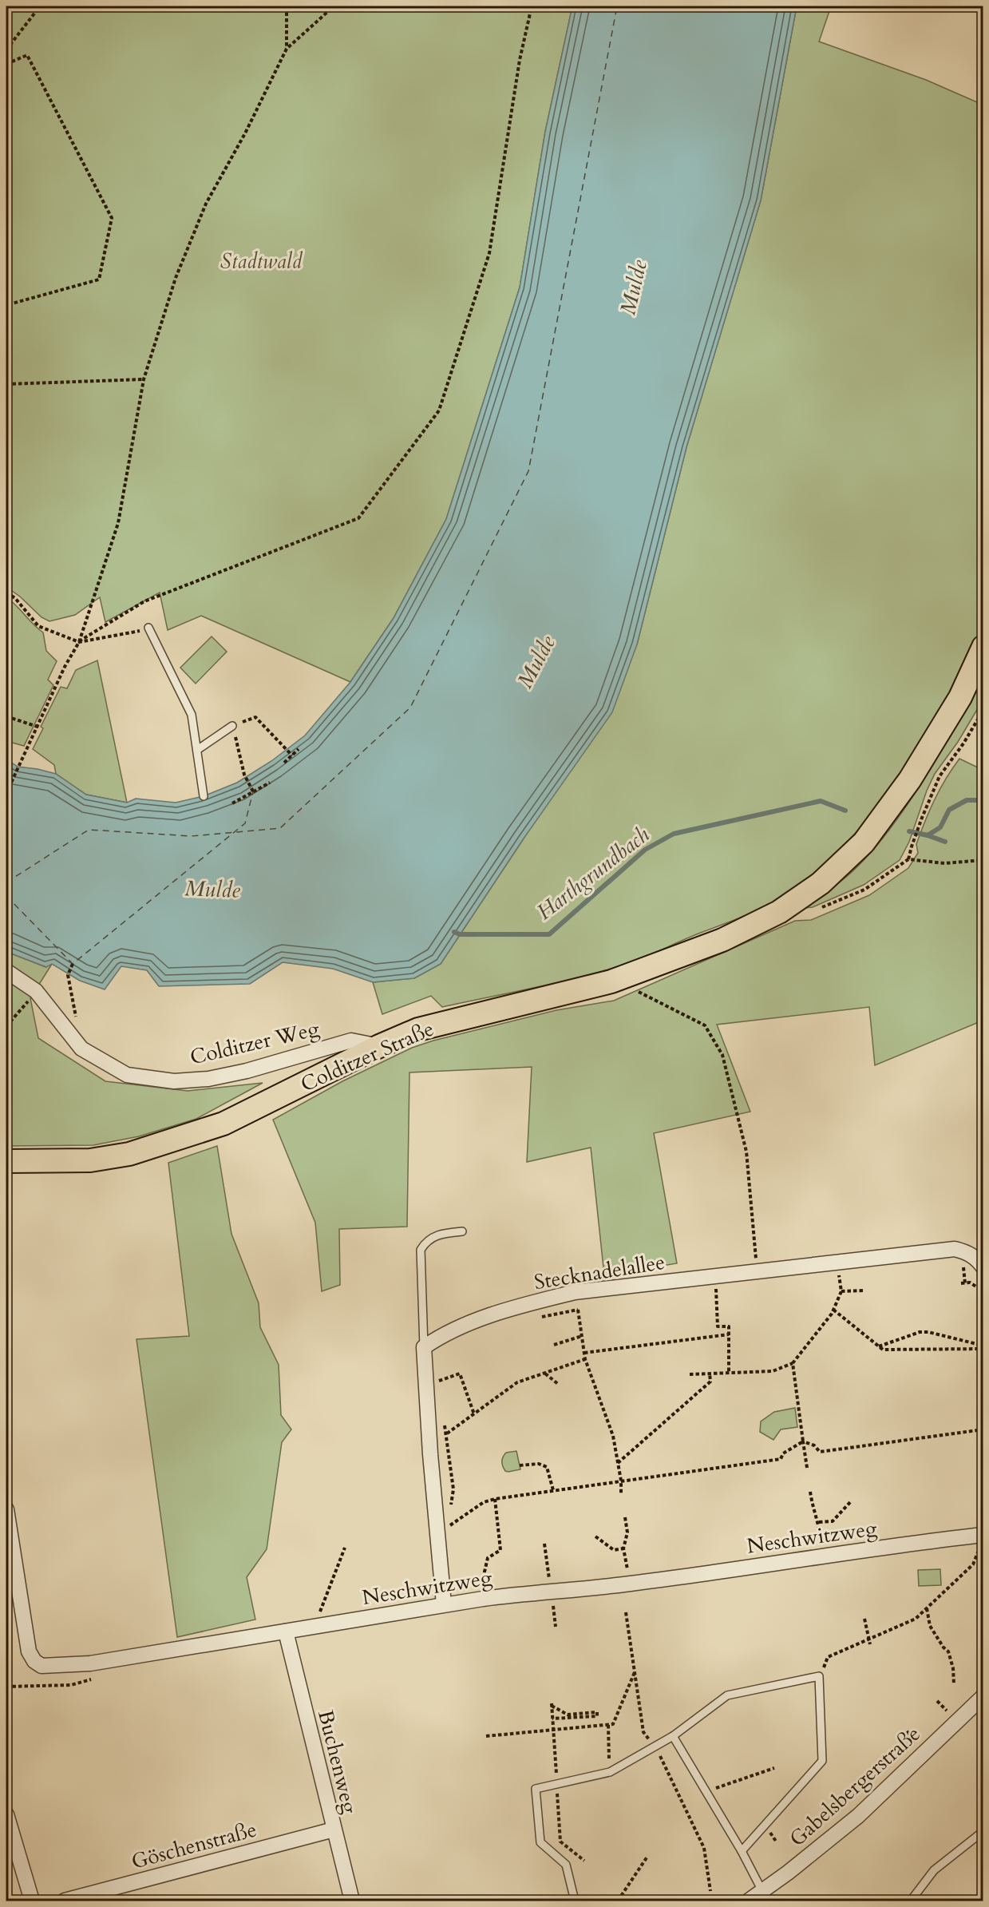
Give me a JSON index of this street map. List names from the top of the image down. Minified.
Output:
{"streets":{"main road":["Colditzer Straße"],"street":["Colditzer Weg","Stecknadelallee","Neschwitzweg","Buchenweg","Gabelsbergerstraße","Göschenstraße"]},"crossings":[["Colditzer Weg","Colditzer Straße"],["Neschwitzweg","Buchenweg"],["Buchenweg","Göschenstraße"]],"water":["Mulde","Harthgrundbach"],"parks":["Stadtwald"]}
